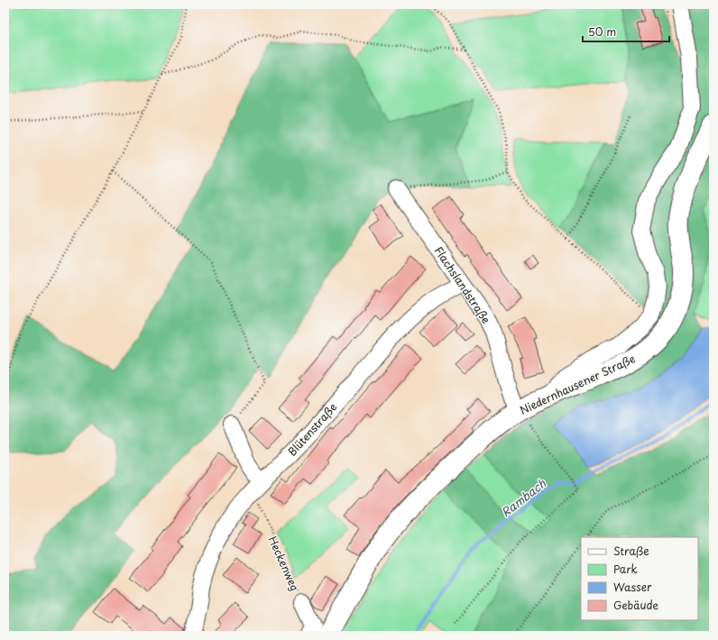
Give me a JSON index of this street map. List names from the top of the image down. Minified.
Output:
{"streets":{"main road":["Niedernhausener Straße"],"street":["Flachslandstraße","Blütenstraße","Heckenweg"]},"crossings":[["Flachslandstraße","Niedernhausener Straße"],["Flachslandstraße","Blütenstraße"],["Blütenstraße","Heckenweg"]],"water":["Rambach"],"legend":["Straße","Park","Wasser","Gebäude"],"scale_bar":"50 m"}
